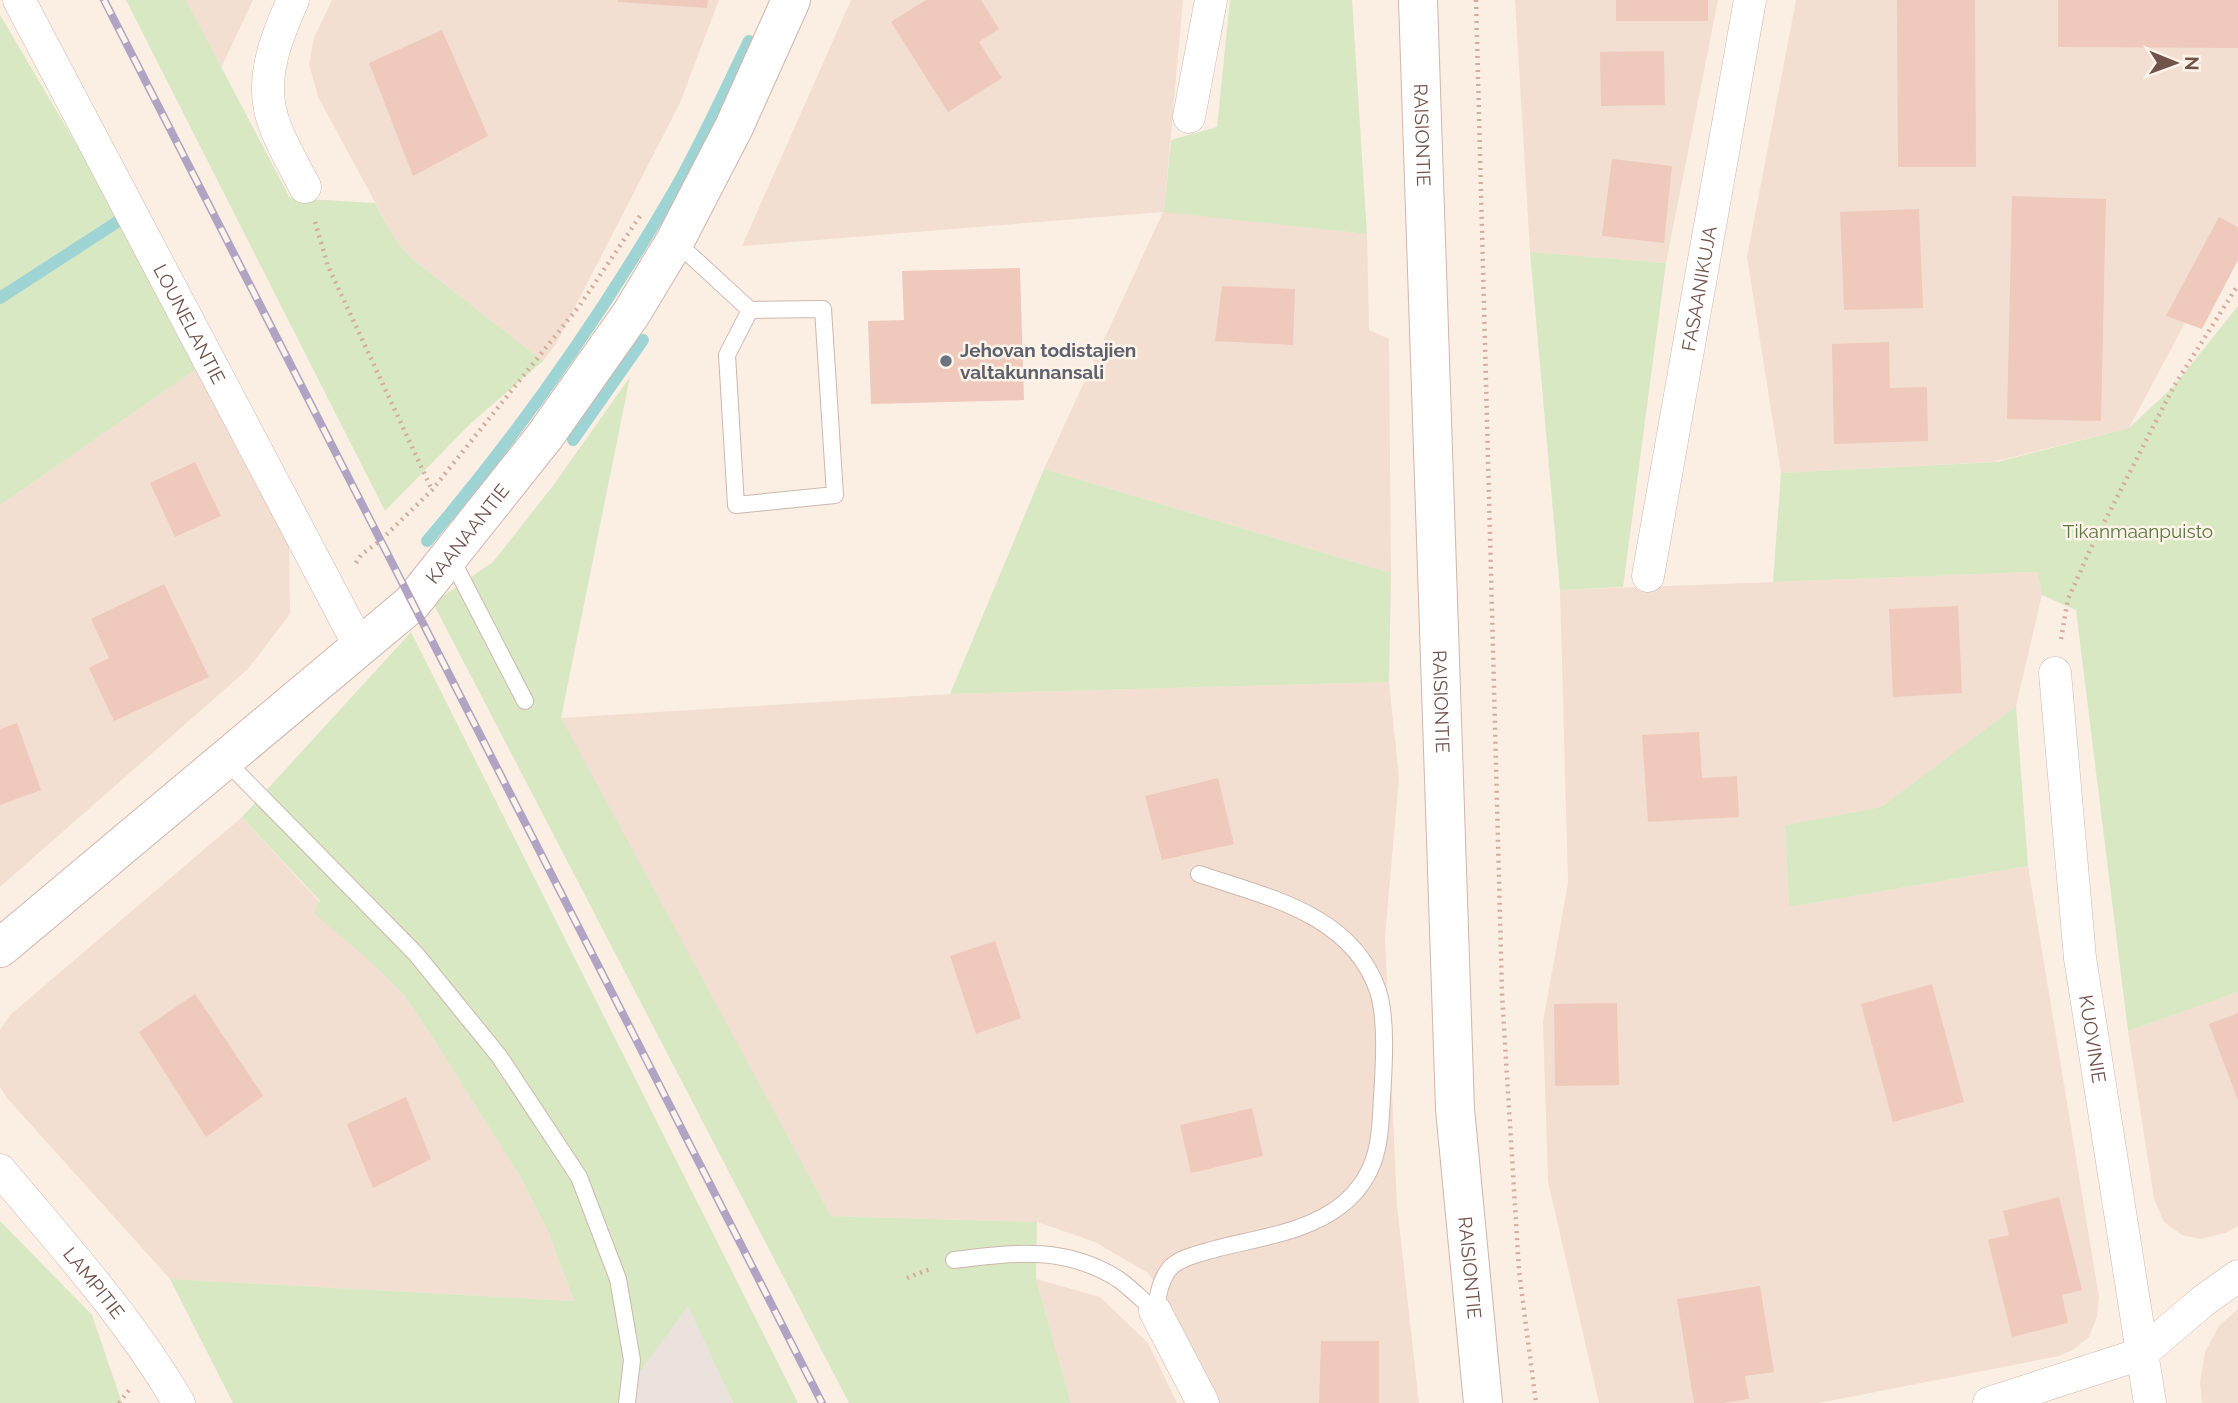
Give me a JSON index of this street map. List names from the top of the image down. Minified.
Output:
{"streets":{"main road":["RAISIONTIE","KAANAANTIE"],"street":["FASAANIKUJA","LOUNELANTIE","KUOVINIE","LAMPITIE"]},"crossings":[["LOUNELANTIE","KAANAANTIE"]],"parks":["Tikanmaanpuisto"],"places":["Jehovan todistajien valtakunnansali"],"north":"right"}
